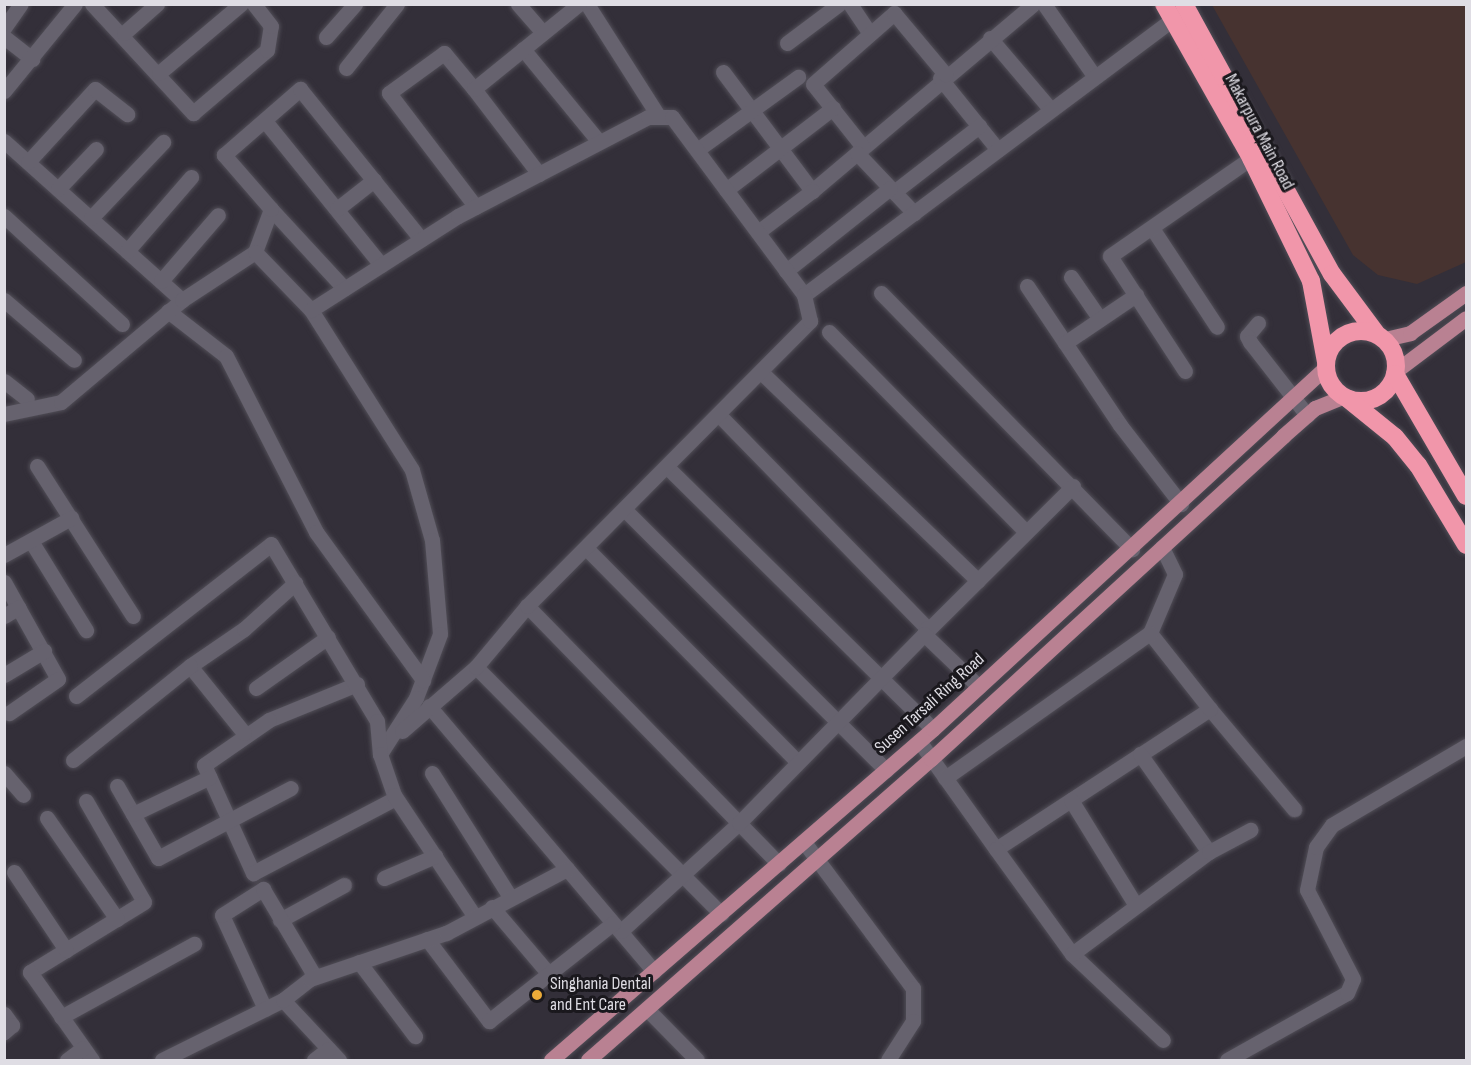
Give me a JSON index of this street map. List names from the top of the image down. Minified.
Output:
{"streets":{"highway":["Makarpura Main Road"],"main road":["Susen Tarsali Ring Road"]},"crossings":[["Makarpura Main Road","Susen Tarsali Ring Road"]],"places":["Singhania Dental and Ent Care"]}
